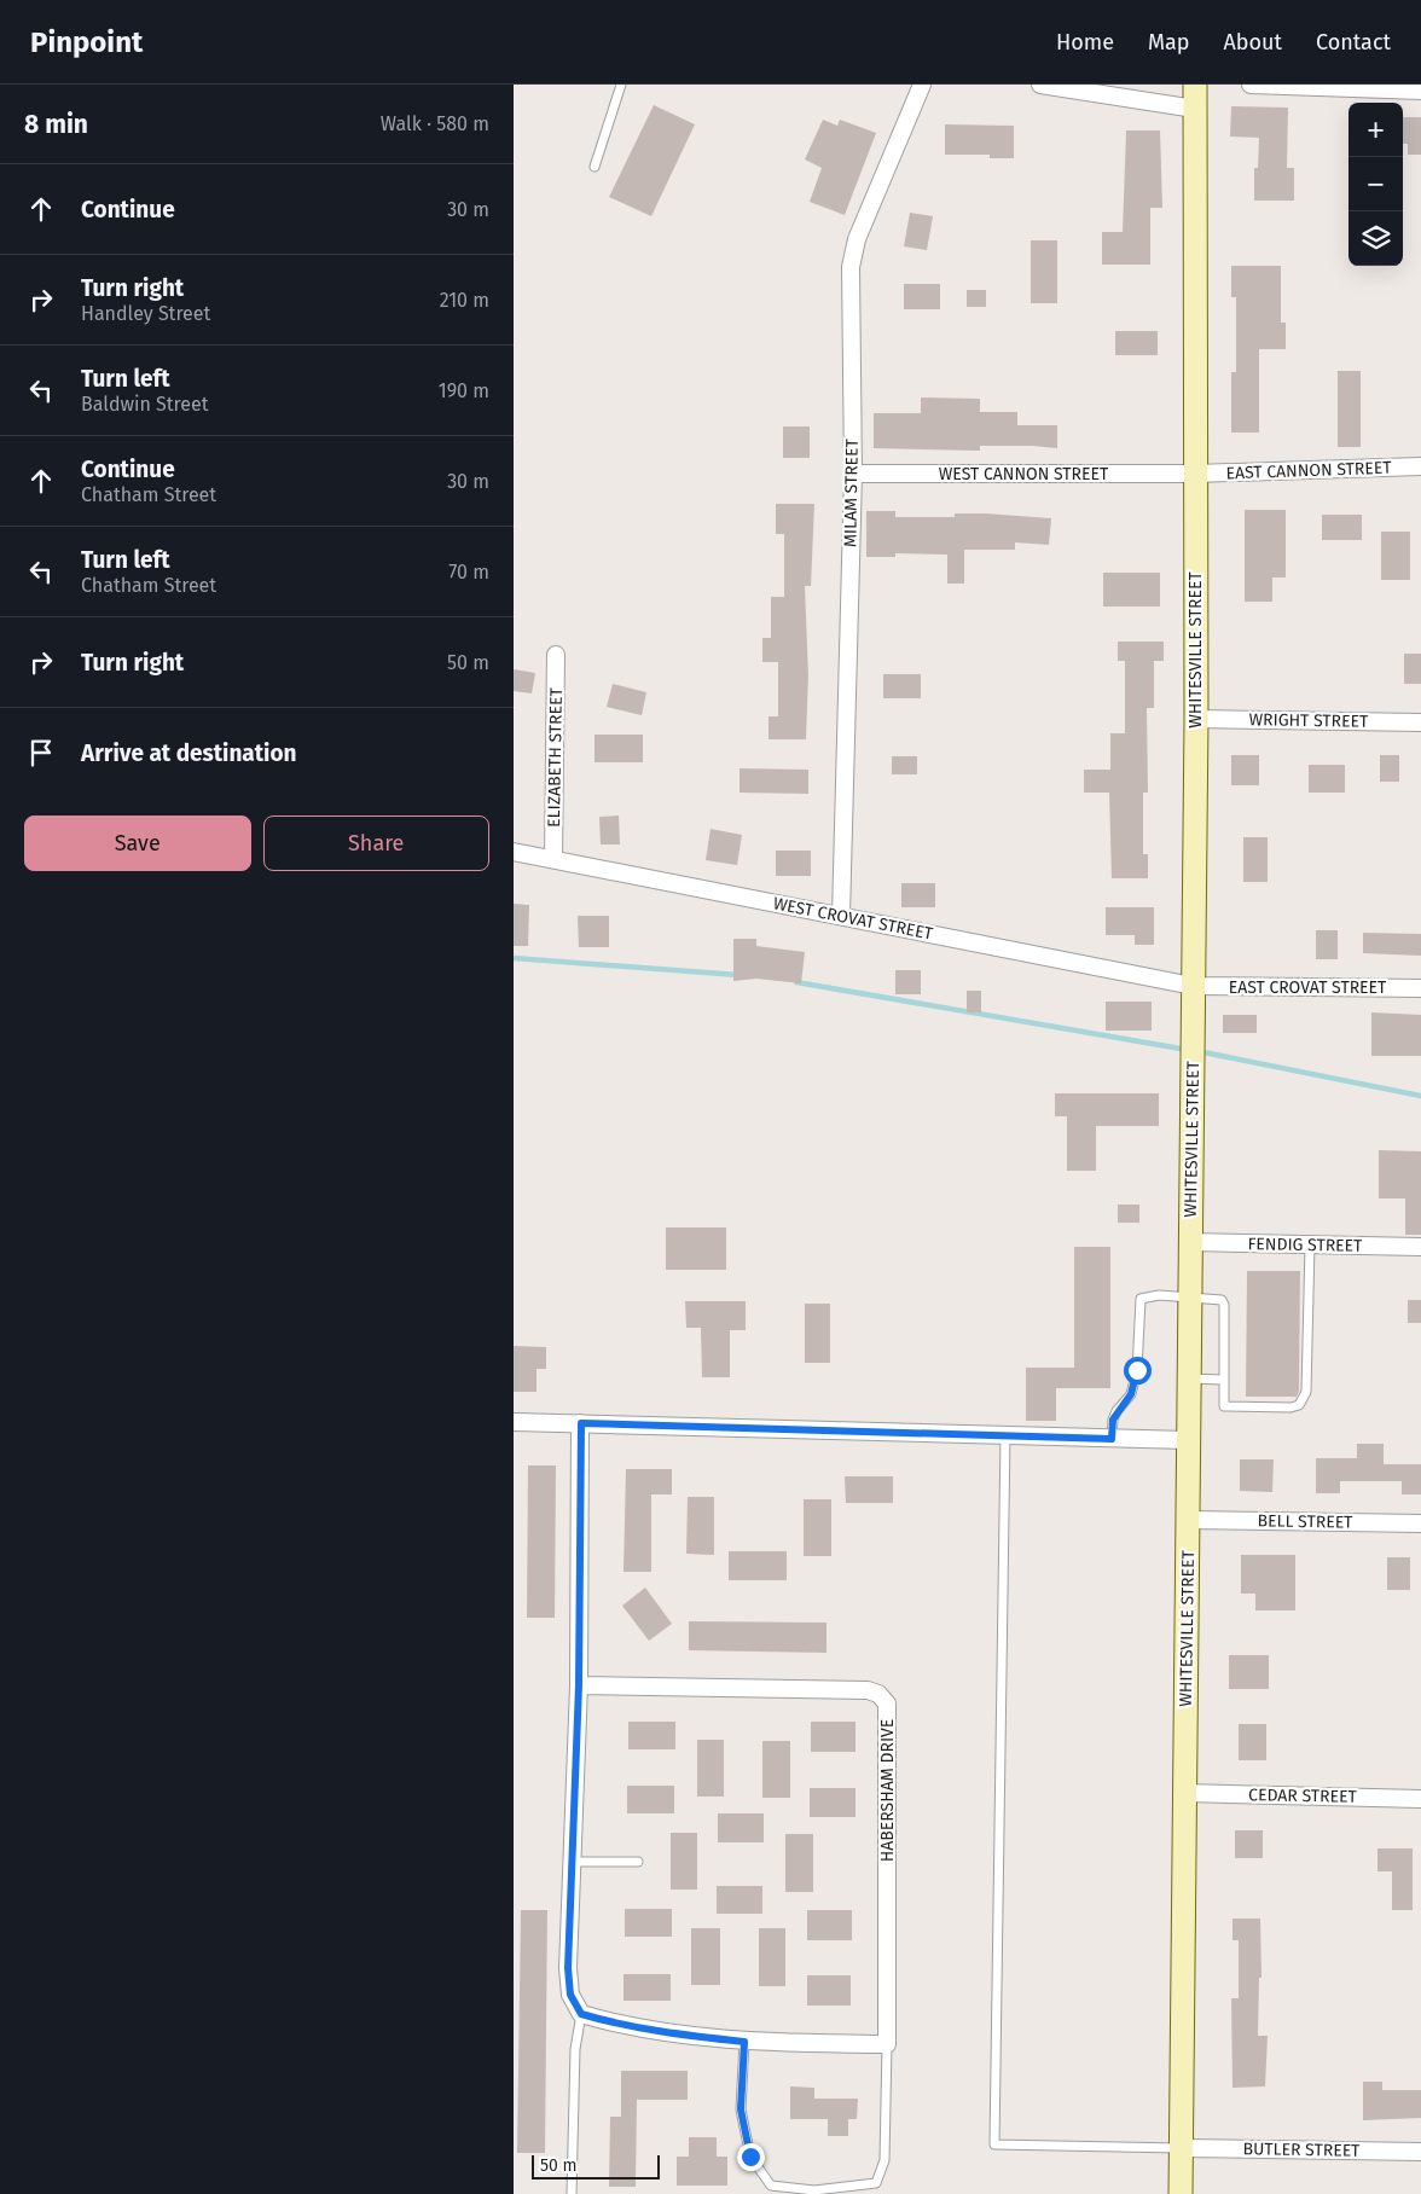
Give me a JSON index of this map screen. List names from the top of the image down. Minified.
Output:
{"streets":{"main road":["WHITESVILLE STREET"],"street":["EAST CANNON STREET","WEST CANNON STREET","MILAM STREET","WRIGHT STREET","ELIZABETH STREET","WEST CROVAT STREET","EAST CROVAT STREET","FENDIG STREET","BELL STREET","HABERSHAM DRIVE","CEDAR STREET","BUTLER STREET"]},"crossings":[["EAST CANNON STREET","WEST CANNON STREET"],["EAST CANNON STREET","WHITESVILLE STREET"],["WEST CANNON STREET","MILAM STREET"],["WEST CANNON STREET","WHITESVILLE STREET"],["MILAM STREET","WEST CROVAT STREET"],["WHITESVILLE STREET","WRIGHT STREET"],["WHITESVILLE STREET","WEST CROVAT STREET"],["WHITESVILLE STREET","EAST CROVAT STREET"],["WHITESVILLE STREET","FENDIG STREET"],["WHITESVILLE STREET","BELL STREET"],["WHITESVILLE STREET","CEDAR STREET"],["WHITESVILLE STREET","BUTLER STREET"],["ELIZABETH STREET","WEST CROVAT STREET"],["WEST CROVAT STREET","EAST CROVAT STREET"]],"scale_bar":"50 m","page":{"header":"Pinpoint","nav":["Home","Map","About","Contact"],"heading":["8 min","Walk · 580 m"],"map_buttons":["+","−"],"list":[["Continue","30 m"],["Turn right","Handley Street","210 m"],["Turn left","Baldwin Street","190 m"],["Continue","Chatham Street","30 m"],["Turn left","Chatham Street","70 m"],["Turn right","50 m"],"Arrive at destination"],"buttons":["Save","Share"],"scale":"50 m"}}
